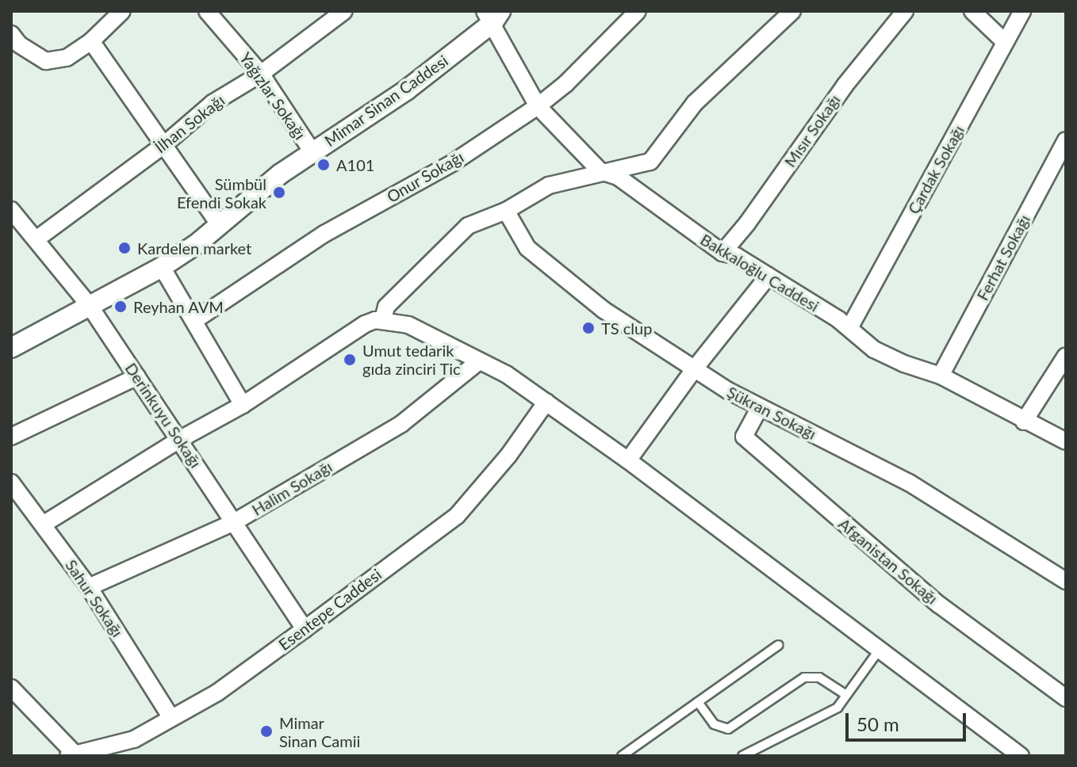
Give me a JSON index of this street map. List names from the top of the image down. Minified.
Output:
{"streets":{"street":["Yağızlar Sokağı","Mimar Sinan Caddesi","İlhan Sokağı","Mısır Sokağı","Çardak Sokağı","Onur Sokağı","Ferhat Sokağı","Bakkaloğlu Caddesi","Şükran Sokağı","Derinkuyu Sokağı","Halim Sokağı","Afganistan Sokağı","Sahur Sokağı","Esentepe Caddesi"]},"crossings":[["Yağızlar Sokağı","Mimar Sinan Caddesi"],["Yağızlar Sokağı","İlhan Sokağı"],["Mimar Sinan Caddesi","Bakkaloğlu Caddesi"],["Mimar Sinan Caddesi","Derinkuyu Sokağı"],["İlhan Sokağı","Derinkuyu Sokağı"],["Mısır Sokağı","Bakkaloğlu Caddesi"],["Çardak Sokağı","Bakkaloğlu Caddesi"],["Onur Sokağı","Bakkaloğlu Caddesi"],["Ferhat Sokağı","Bakkaloğlu Caddesi"],["Şükran Sokağı","Afganistan Sokağı"],["Derinkuyu Sokağı","Halim Sokağı"],["Derinkuyu Sokağı","Esentepe Caddesi"],["Halim Sokağı","Sahur Sokağı"],["Sahur Sokağı","Esentepe Caddesi"]],"places":["A101","Sümbül Efendi Sokak","Kardelen market","Reyhan AVM","TS clup","Umut tedarik gıda zinciri Tic","Mimar Sinan Camii"],"scale_bar":"50 m"}
